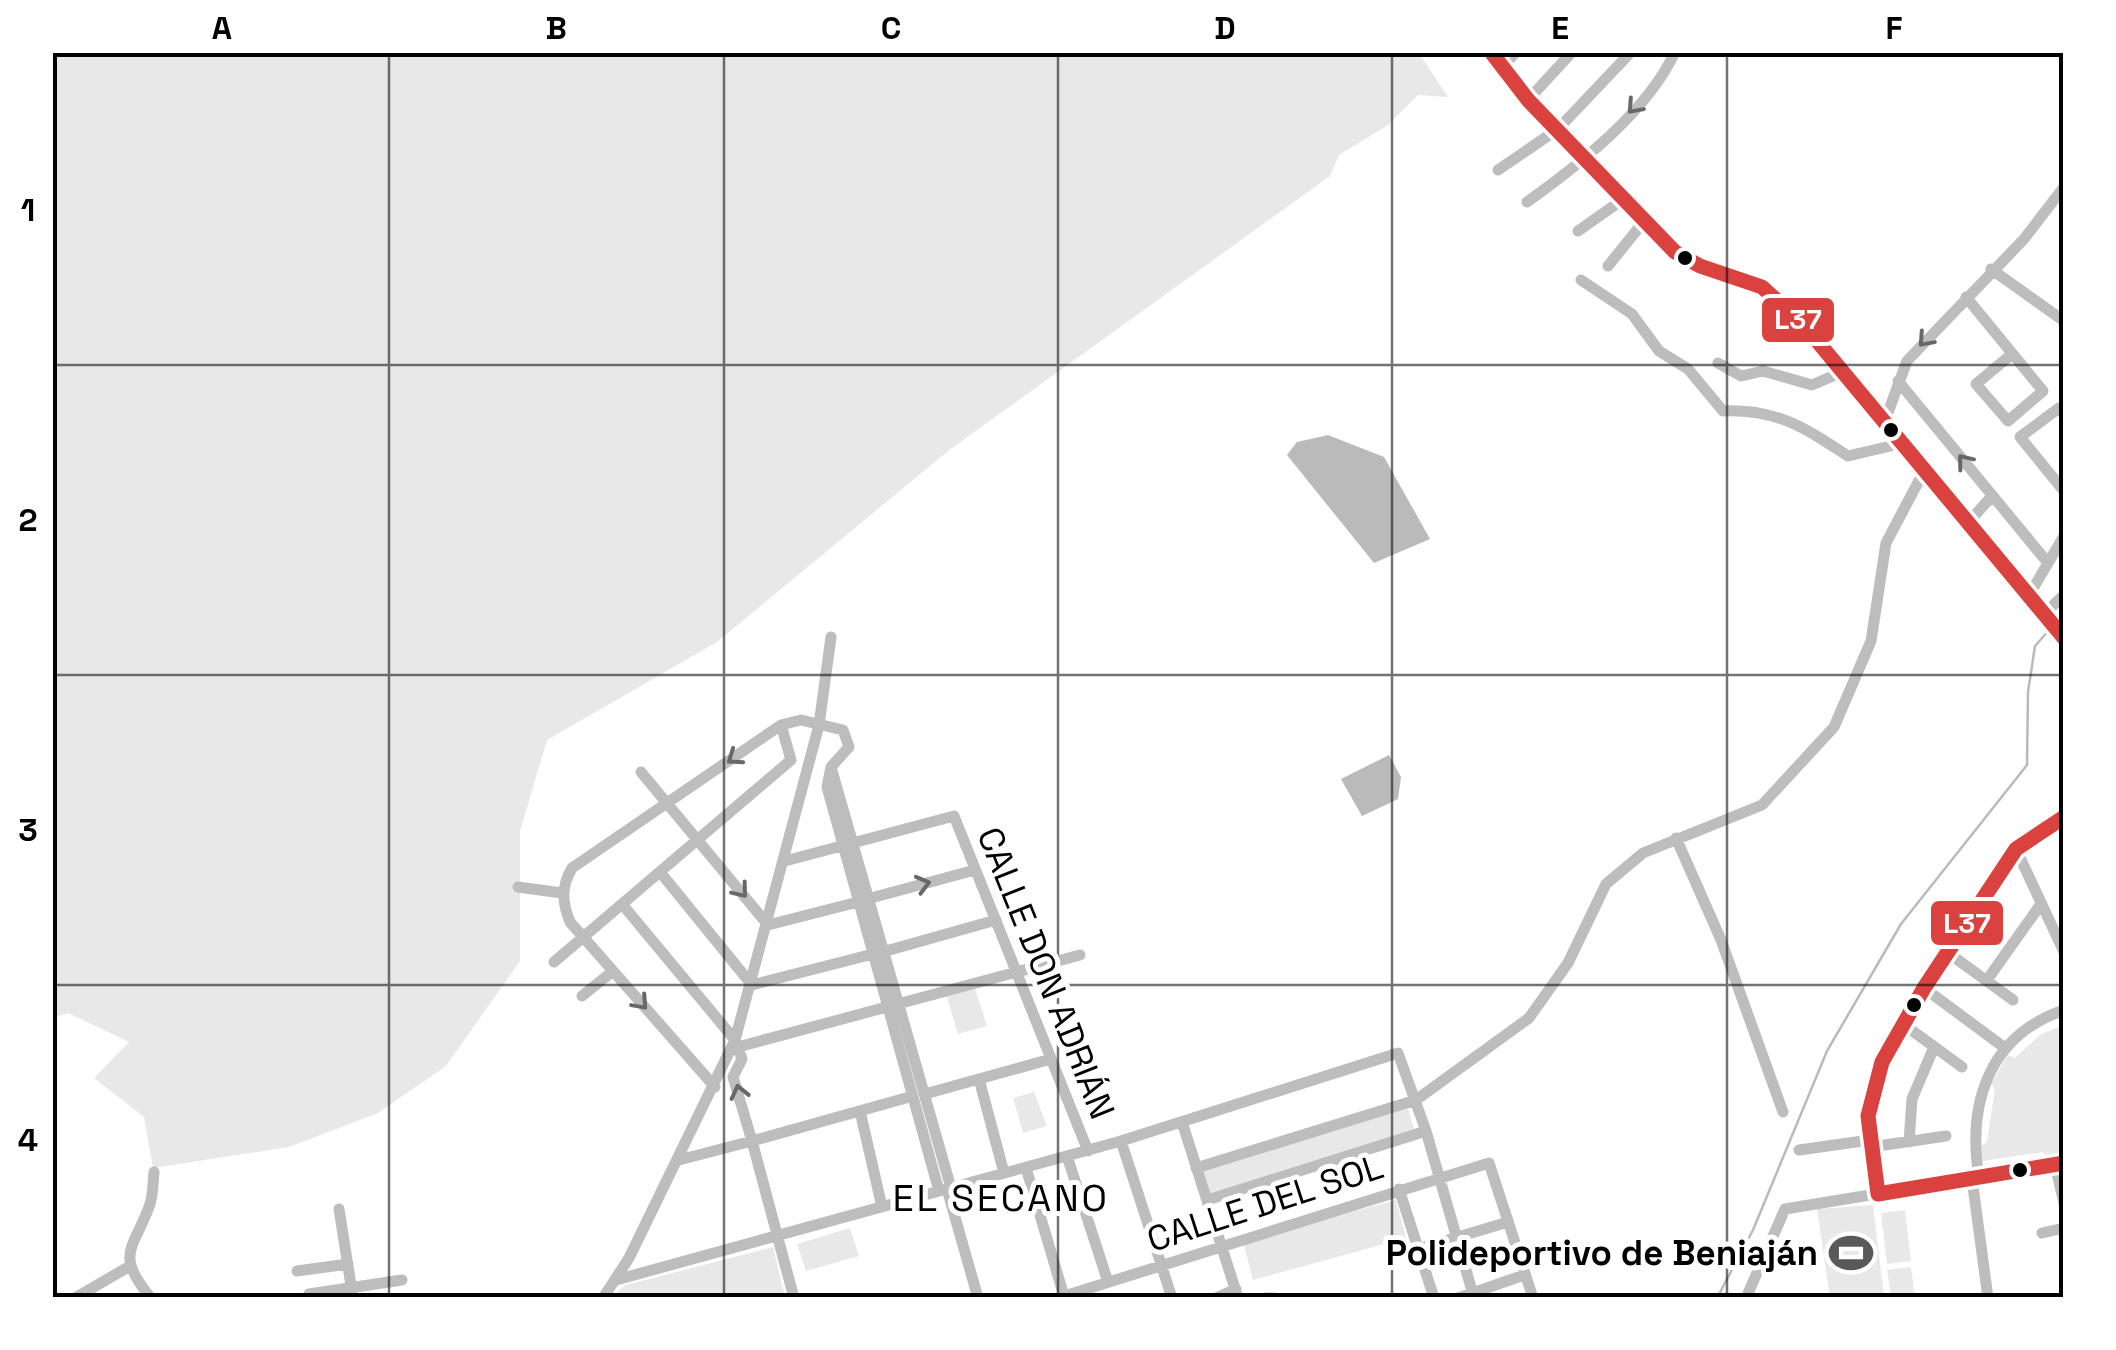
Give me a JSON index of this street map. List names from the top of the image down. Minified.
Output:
{"streets":{"street":["CALLE DON ADRIÁN","CALLE DEL SOL"]},"districts":["EL SECANO"],"places":{"sports":["Polideportivo de Beniaján"]},"lines":["transit line L37"],"grid":{"columns":["A","B","C","D","E","F"],"rows":["1","2","3","4"]}}
